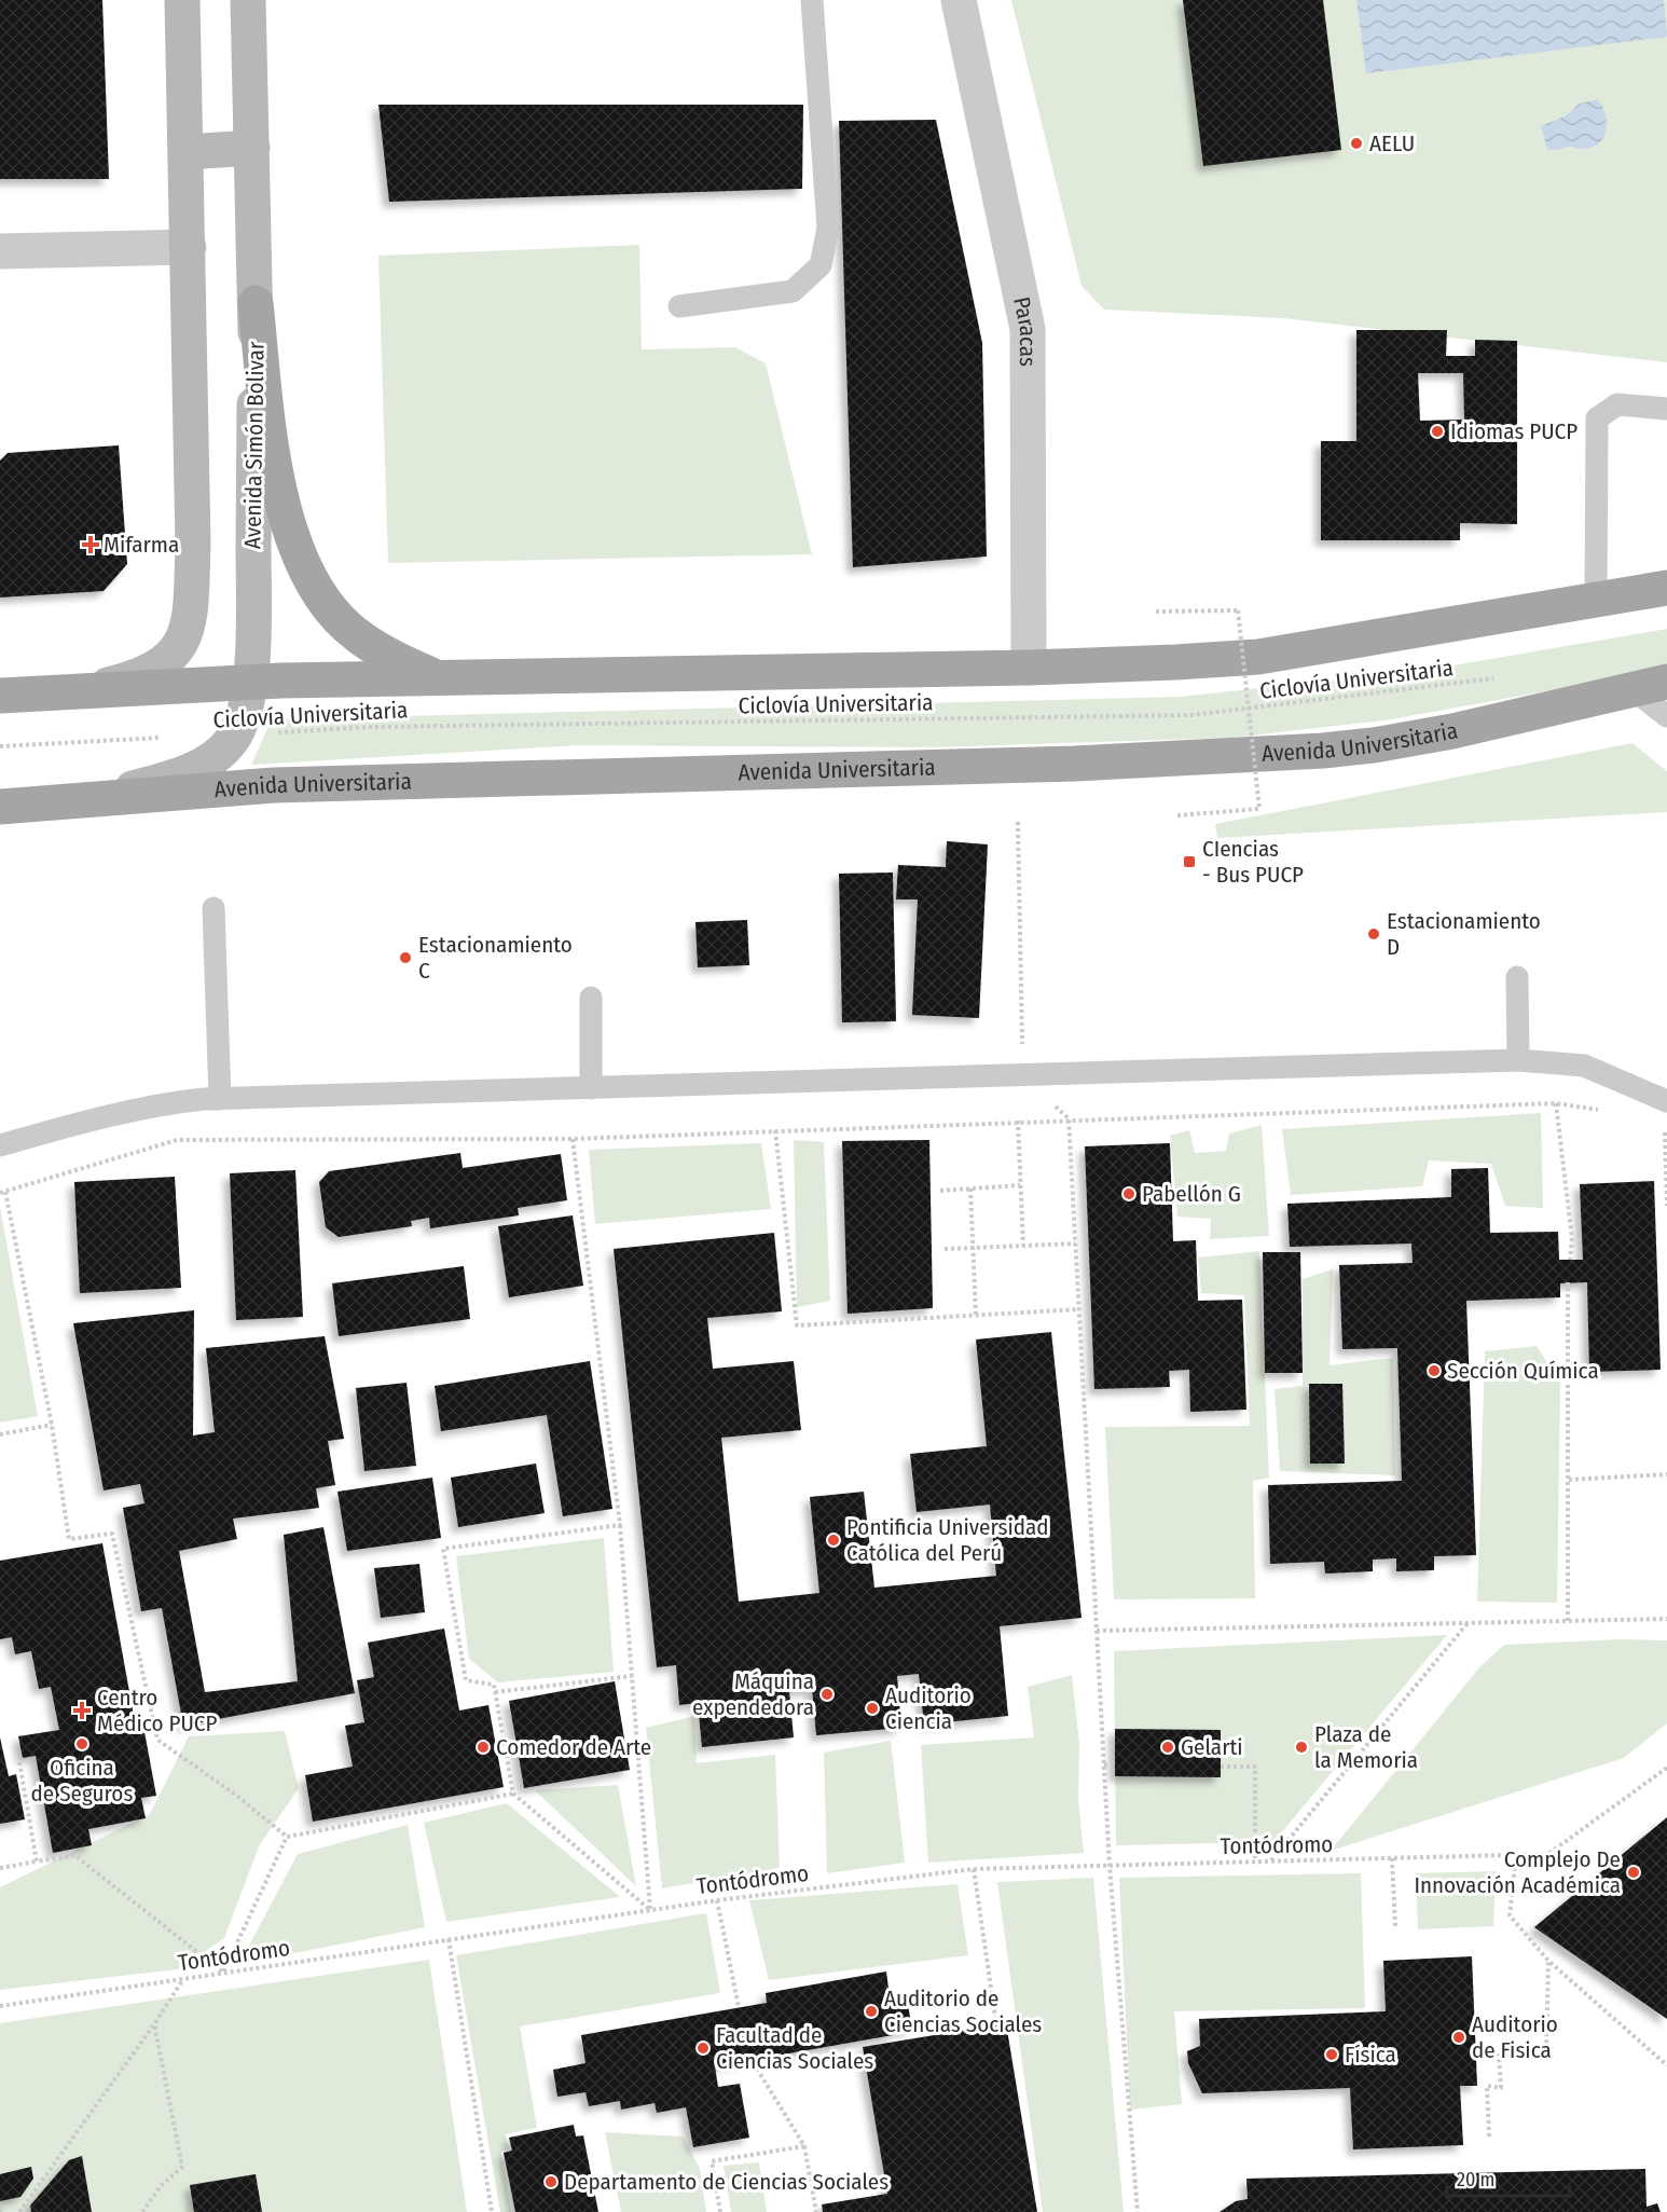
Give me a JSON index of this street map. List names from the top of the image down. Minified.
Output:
{"streets":{"main road":["Avenida Simón Bolivar","Avenida Universitaria"],"street":["Paracas"],"path":["Ciclovía Universitaria","Tontódromo"]},"crossings":[["Avenida Simón Bolivar","Ciclovía Universitaria"],["Avenida Simón Bolivar","Avenida Universitaria"]],"places":{"other":["AELU","Idiomas PUCP","Estacionamiento D","Estacionamiento C","Pabellón G","Sección Química","Pontificia Universidad Católica del Perú","Máquina expendedora","Auditorio Ciencia","Oficina de Seguros","Comedor de Arte","Gelarti","Plaza de la Memoria","Complejo De Innovación Académica","Auditorio de Ciencias Sociales","Auditorio de Fisica","Facultad de Ciencias Sociales","Física","Departamento de Ciencias Sociales"],"health":["Mifarma","Centro Médico PUCP"],"transit":["CIencias - Bus PUCP"]},"scale_bar":"20 m"}
